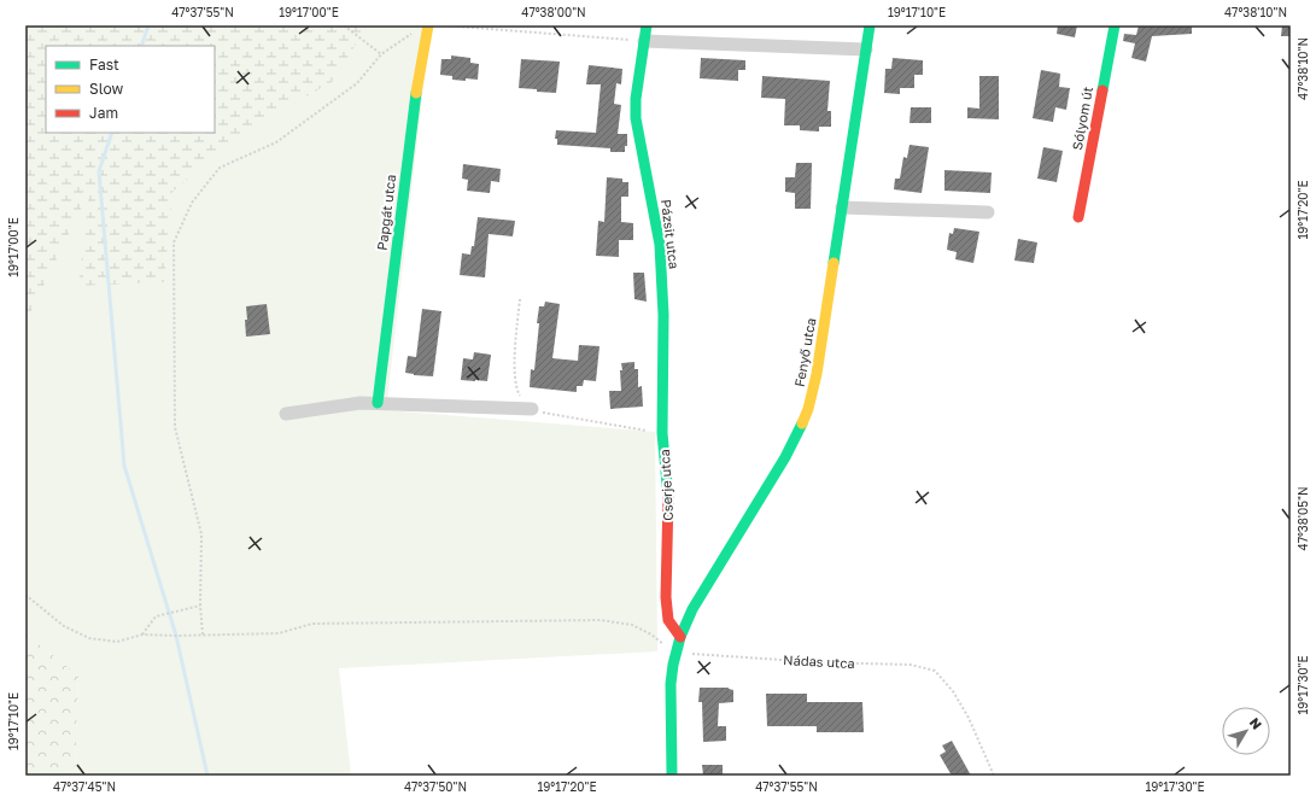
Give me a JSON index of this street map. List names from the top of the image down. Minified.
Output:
{"streets":{"street":["Sólyom út","Papgát utca","Pázsit utca","Fenyő utca","Cserje utca"],"path":["Nádas utca"]},"crossings":[["Pázsit utca","Cserje utca"],["Fenyő utca","Cserje utca"],["Fenyő utca","Nádas utca"]],"legend":["Fast","Slow","Jam"],"north":"top right","coordinates":["47°37'55\"N","19°17'00\"E","47°38'00\"N","19°17'10\"E","47°38'10\"N","19°17'20\"E","47°38'05\"N","19°17'30\"E","47°37'45\"N","47°37'50\"N"]}
